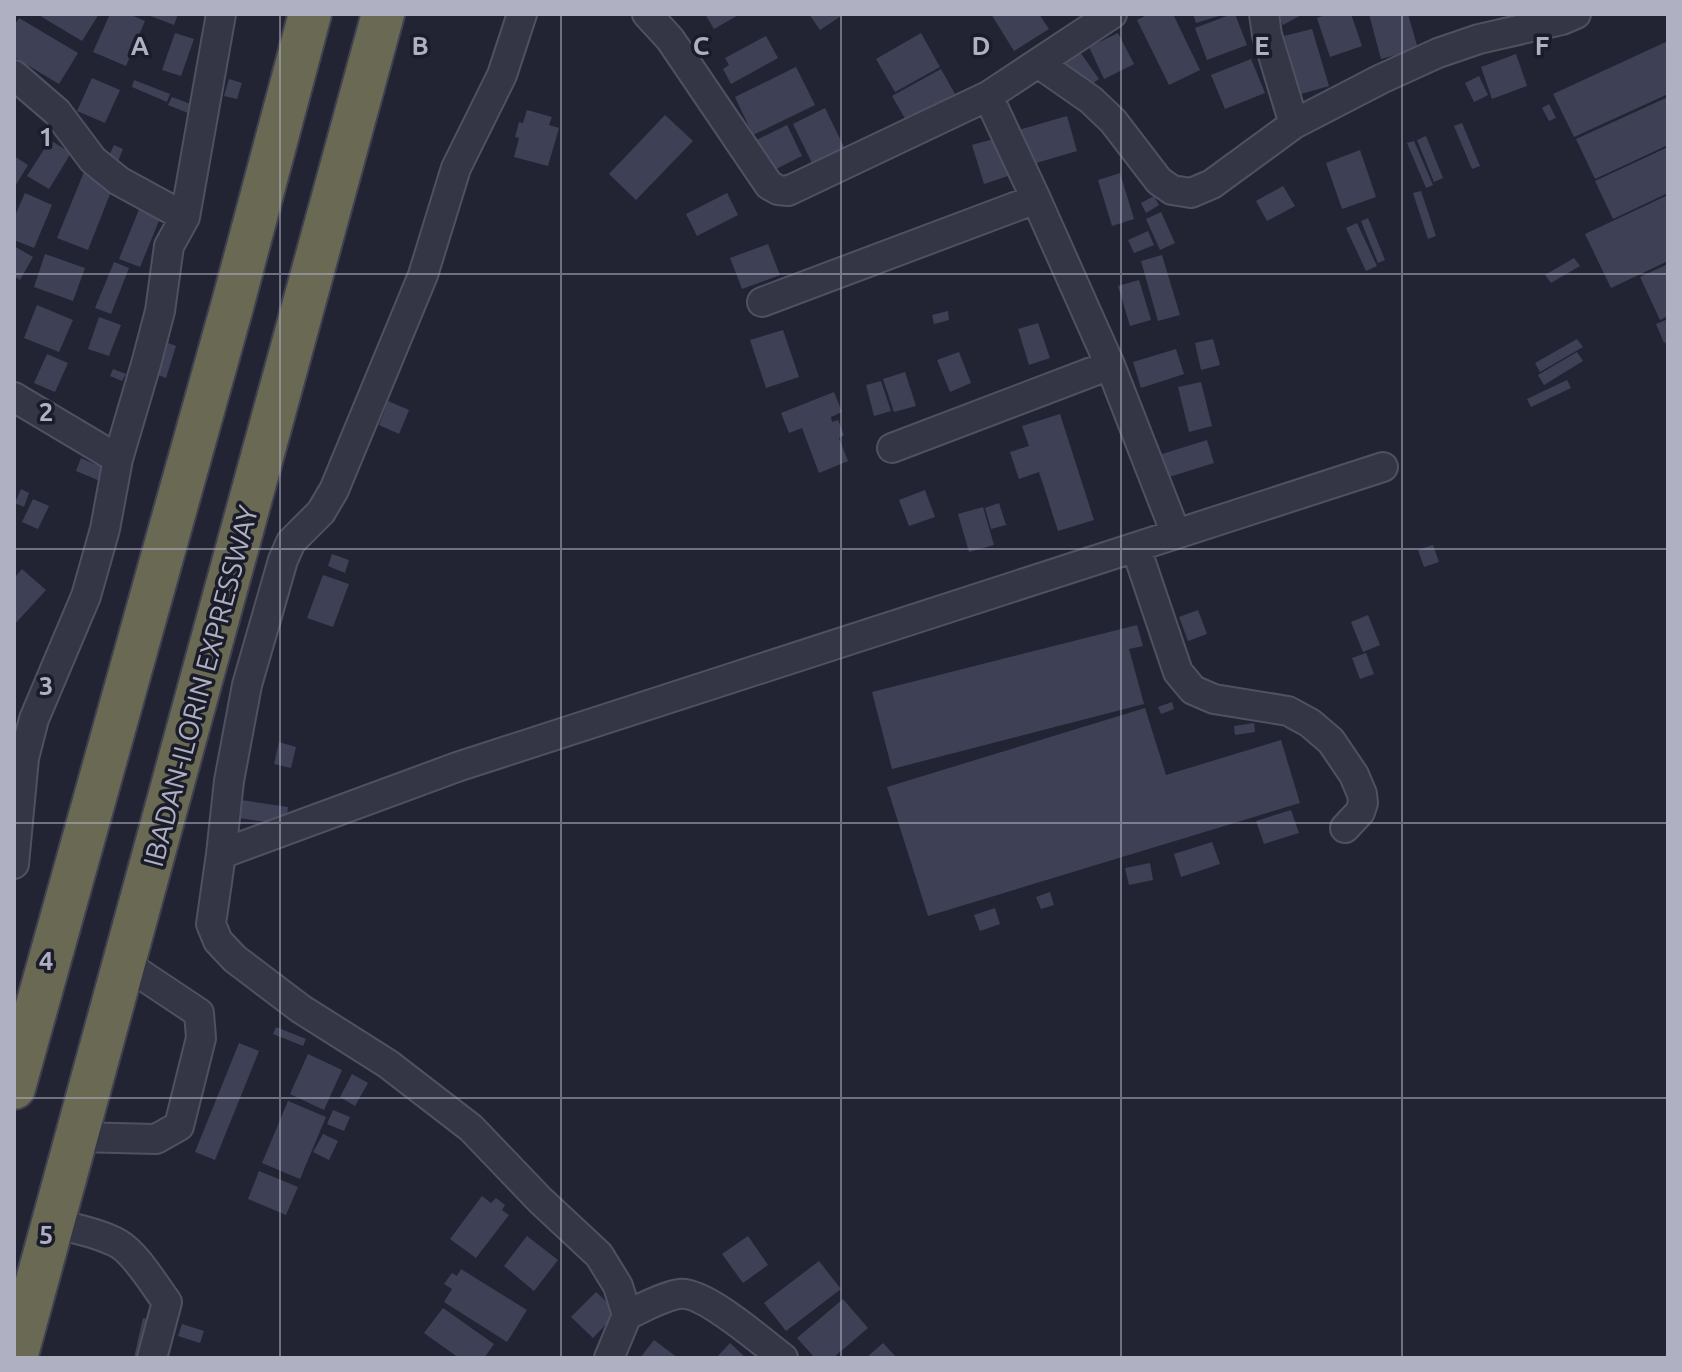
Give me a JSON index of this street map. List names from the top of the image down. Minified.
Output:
{"streets":{"highway":["IBADAN-ILORIN EXPRESSWAY"]},"grid":{"columns":["A","B","C","D","E","F"],"rows":["1","2","3","4","5"]}}
